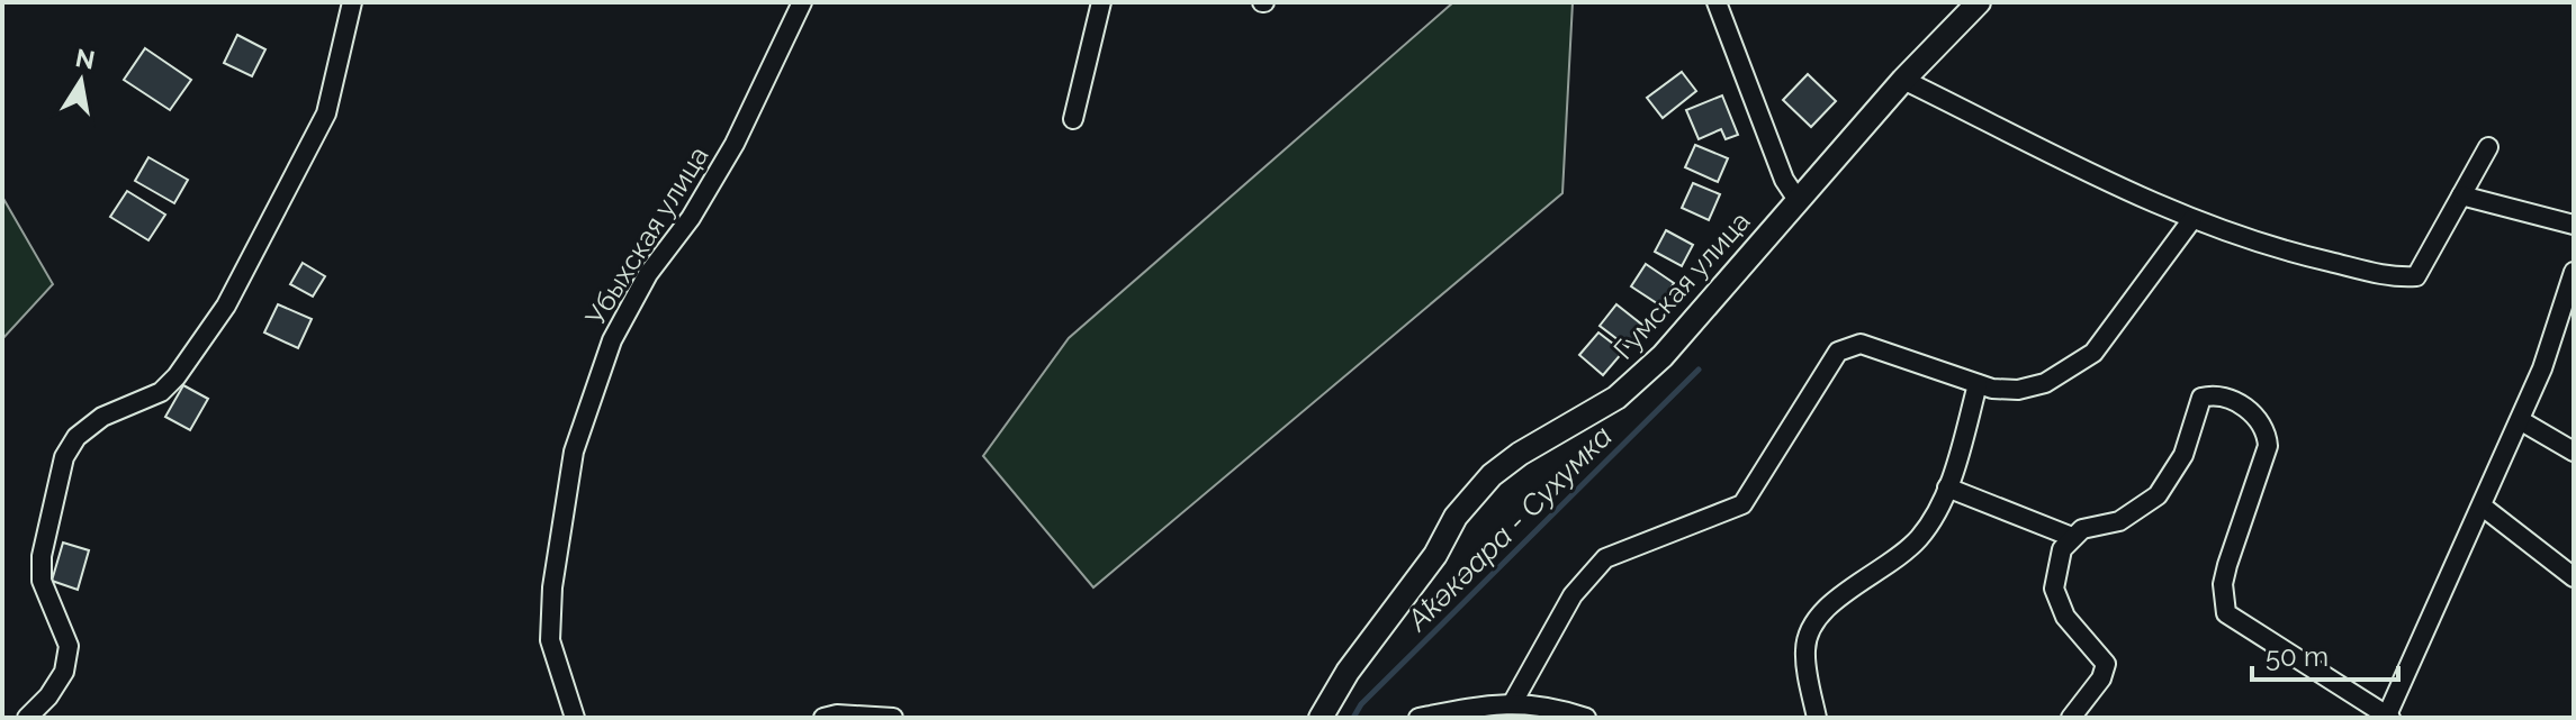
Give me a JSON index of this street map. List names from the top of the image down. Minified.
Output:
{"streets":{"street":["Убыхская улица","Гумская улица"]},"water":["Аҟәкәара - Сухумка"],"scale_bar":"50 m","north":"top"}
